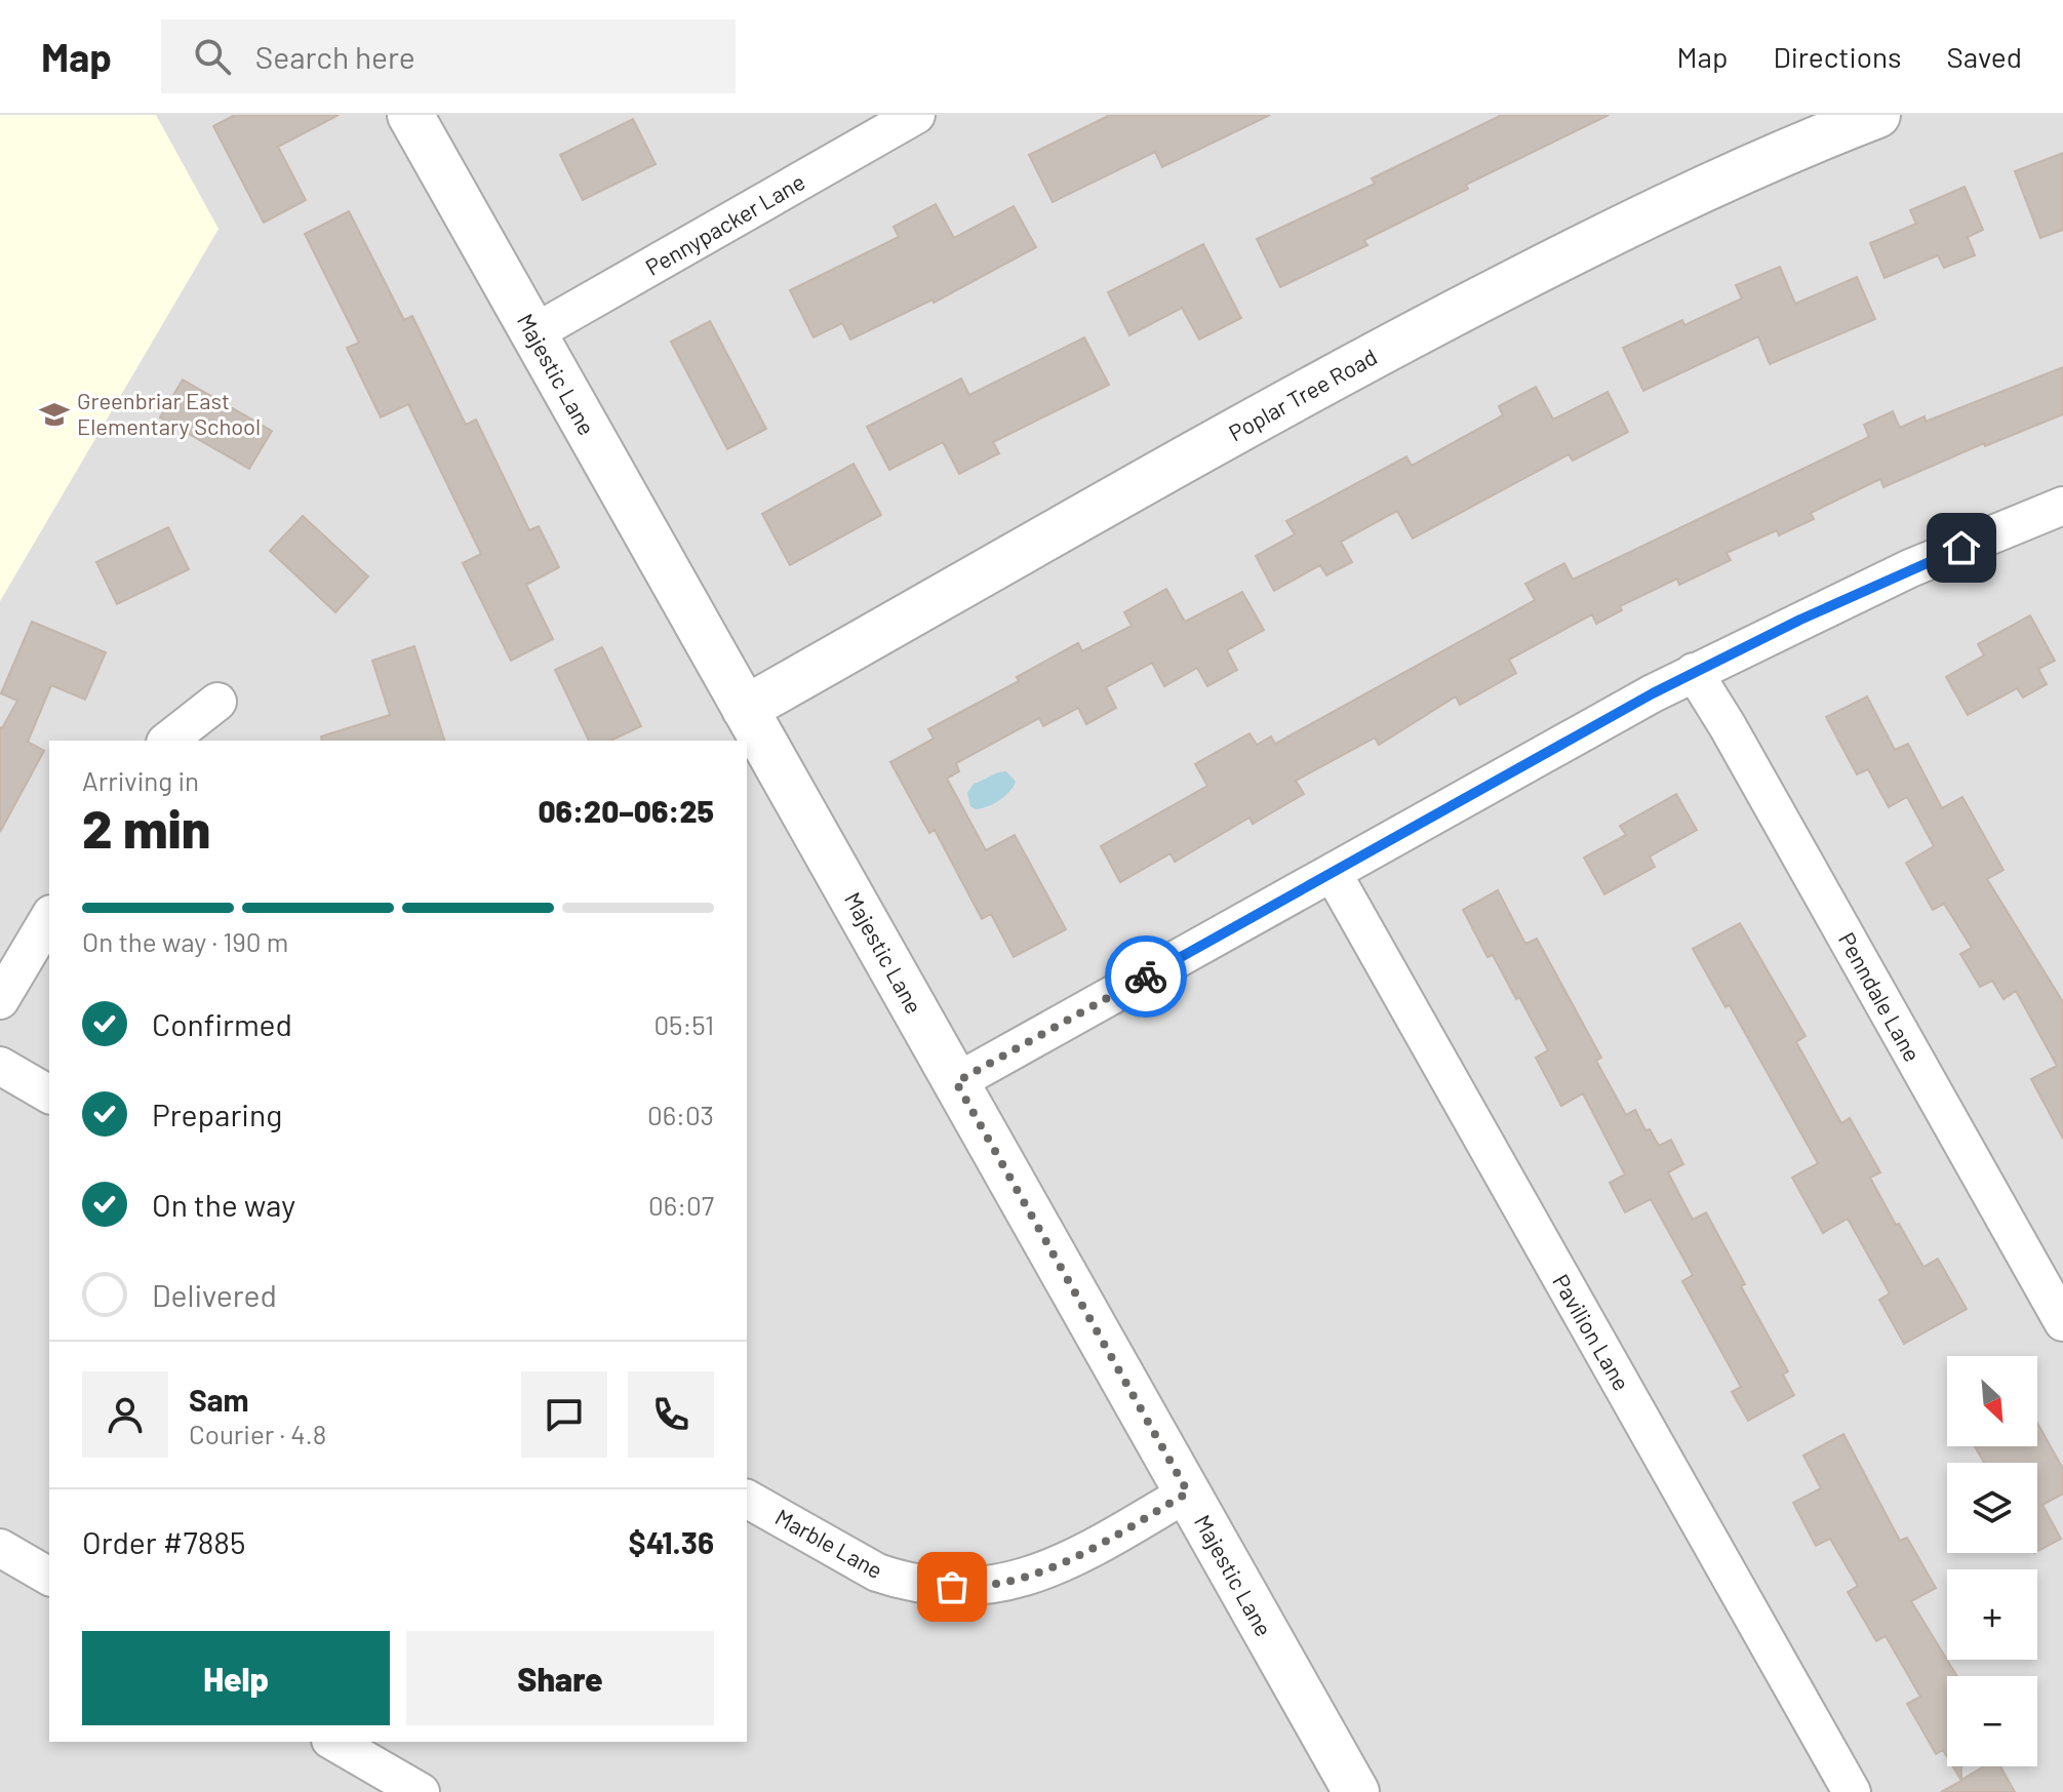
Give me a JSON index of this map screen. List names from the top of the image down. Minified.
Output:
{"streets":{"street":["Pennypacker Lane","Majestic Lane","Poplar Tree Road","Penndale Lane","Pavilion Lane","Marble Lane"]},"crossings":[["Pennypacker Lane","Majestic Lane"],["Majestic Lane","Poplar Tree Road"],["Majestic Lane","Marble Lane"]],"places":{"school or university":["Greenbriar East Elementary School"]},"north":"bottom right","page":{"header":"Map","search":"Search here","nav":["Map","Directions","Saved"],"heading":["2 min","Arriving in","06:20–06:25"],"panel":["Sam","Courier · 4.8","Order #7885","$41.36"],"bar":"On the way · 190 m","list":[["Confirmed","05:51"],["Preparing","06:03"],["On the way","06:07"],"Delivered"],"map_buttons":["+","−"],"buttons":["Help","Share"]}}
